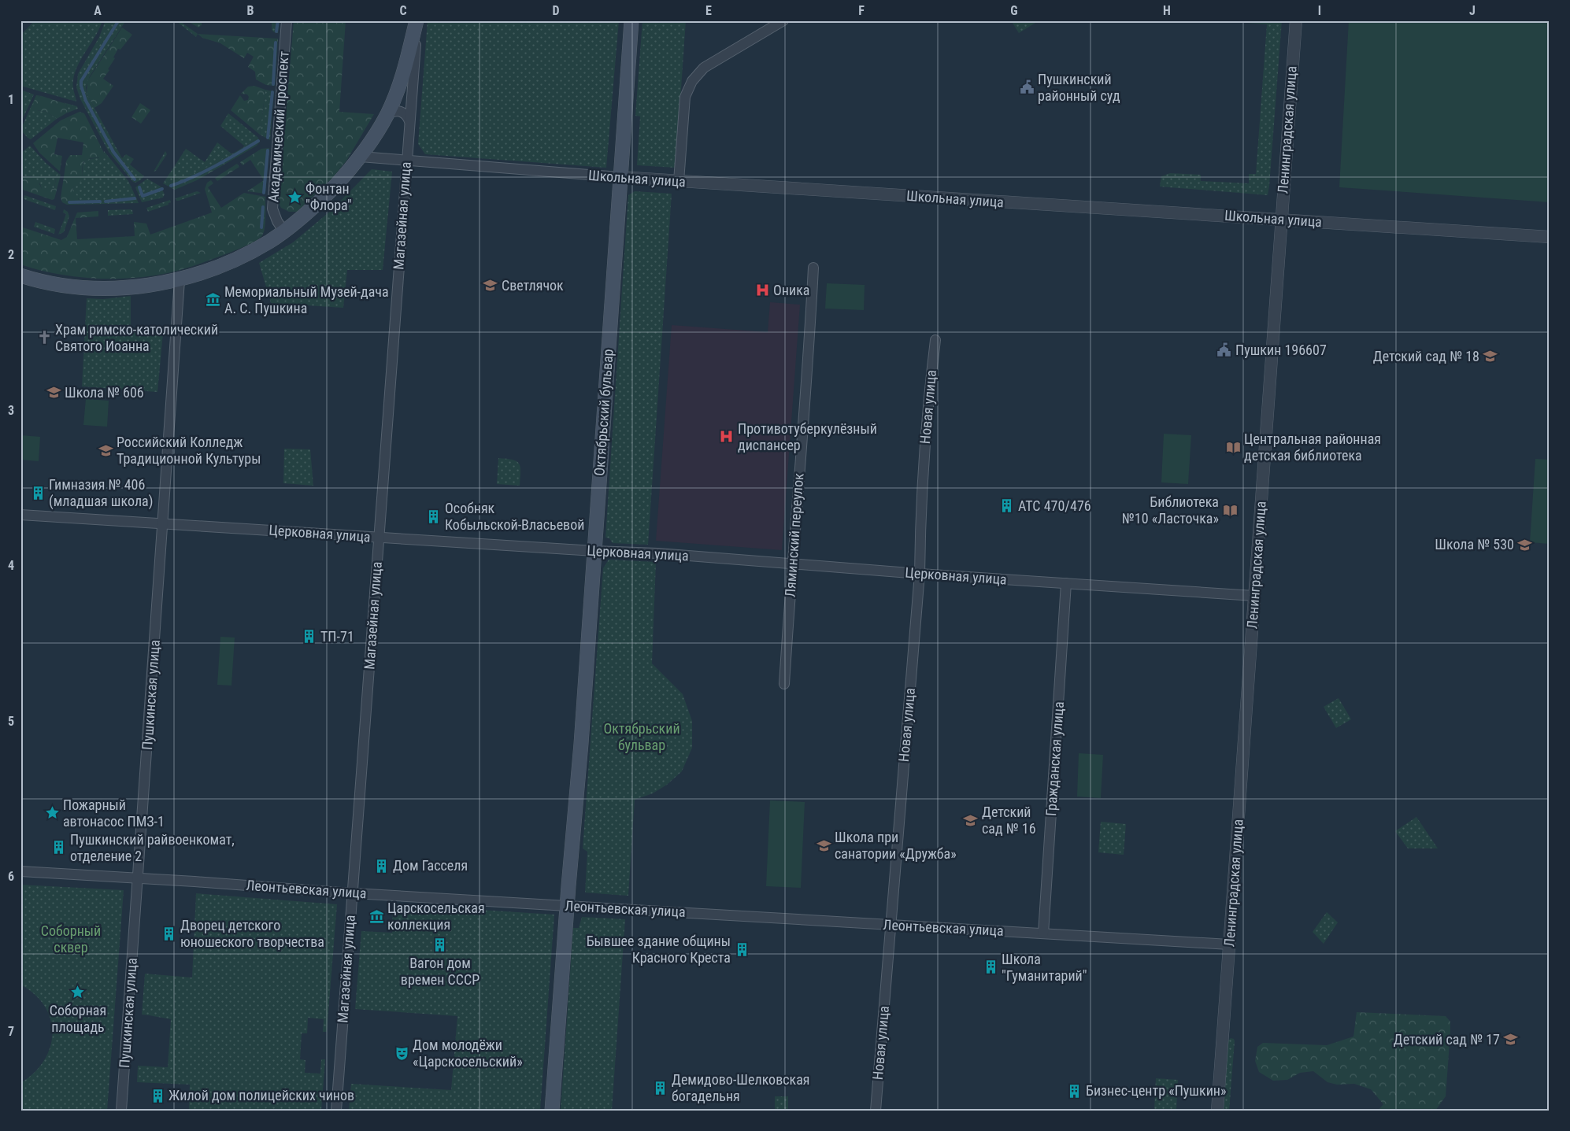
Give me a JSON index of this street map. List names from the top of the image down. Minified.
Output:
{"streets":{"main road":["Октябрьский бульвар"],"street":["Академический проспект","Ленинградская улица","Школьная улица","Магазейная улица","Новая улица","Церковная улица","Ляминский переулок","Пушкинская улица","Гражданская улица","Леонтьевская улица"]},"crossings":[["Ленинградская улица","Школьная улица"],["Ленинградская улица","Церковная улица"],["Ленинградская улица","Леонтьевская улица"],["Школьная улица","Магазейная улица"],["Школьная улица","Октябрьский бульвар"],["Магазейная улица","Церковная улица"],["Магазейная улица","Леонтьевская улица"],["Новая улица","Церковная улица"],["Новая улица","Леонтьевская улица"],["Октябрьский бульвар","Церковная улица"],["Октябрьский бульвар","Леонтьевская улица"],["Церковная улица","Ляминский переулок"],["Церковная улица","Пушкинская улица"],["Церковная улица","Гражданская улица"],["Пушкинская улица","Леонтьевская улица"],["Гражданская улица","Леонтьевская улица"]],"parks":["Октябрьский бульвар","Соборный сквер"],"places":{"public building":["Пушкинский районный суд","Пушкин 196607"],"place":["Фонтан \"Флора\"","Пожарный автонасос ПМЗ-1","Соборная площадь"],"school or university":["Светлячок","Детский сад № 18","Школа № 606","Российский Колледж Традиционной Культуры","Школа № 530","Детский сад № 16","Школа при санатории «Дружба»","Детский сад № 17"],"hospital":["Оника","Противотуберкулёзный диспансер"],"museum":["Мемориальный Музей-дача А. С. Пушкина","Царскосельская коллекция"],"church":["Храм римско-католический Святого Иоанна"],"library":["Центральная районная детская библиотека","Библиотека №10 «Ласточка»"],"building":["Гимназия № 406 (младшая школа)","АТС 470/476","Особняк Кобыльской-Власьевой","ТП-71","Пушкинский райвоенкомат, отделение 2","Дом Гасселя","Дворец детского юношеского творчества","Вагон дом времен СССР","Бывшее здание общины Красного Креста","Школа \"Гуманитарий\"","Демидово-Шелковская богадельня","Бизнес-центр «Пушкин»","Жилой дом полицейских чинов"],"theatre":["Дом молодёжи «Царскосельский»"]},"grid":{"columns":["A","B","C","D","E","F","G","H","I","J"],"rows":["1","2","3","4","5","6","7"]}}
